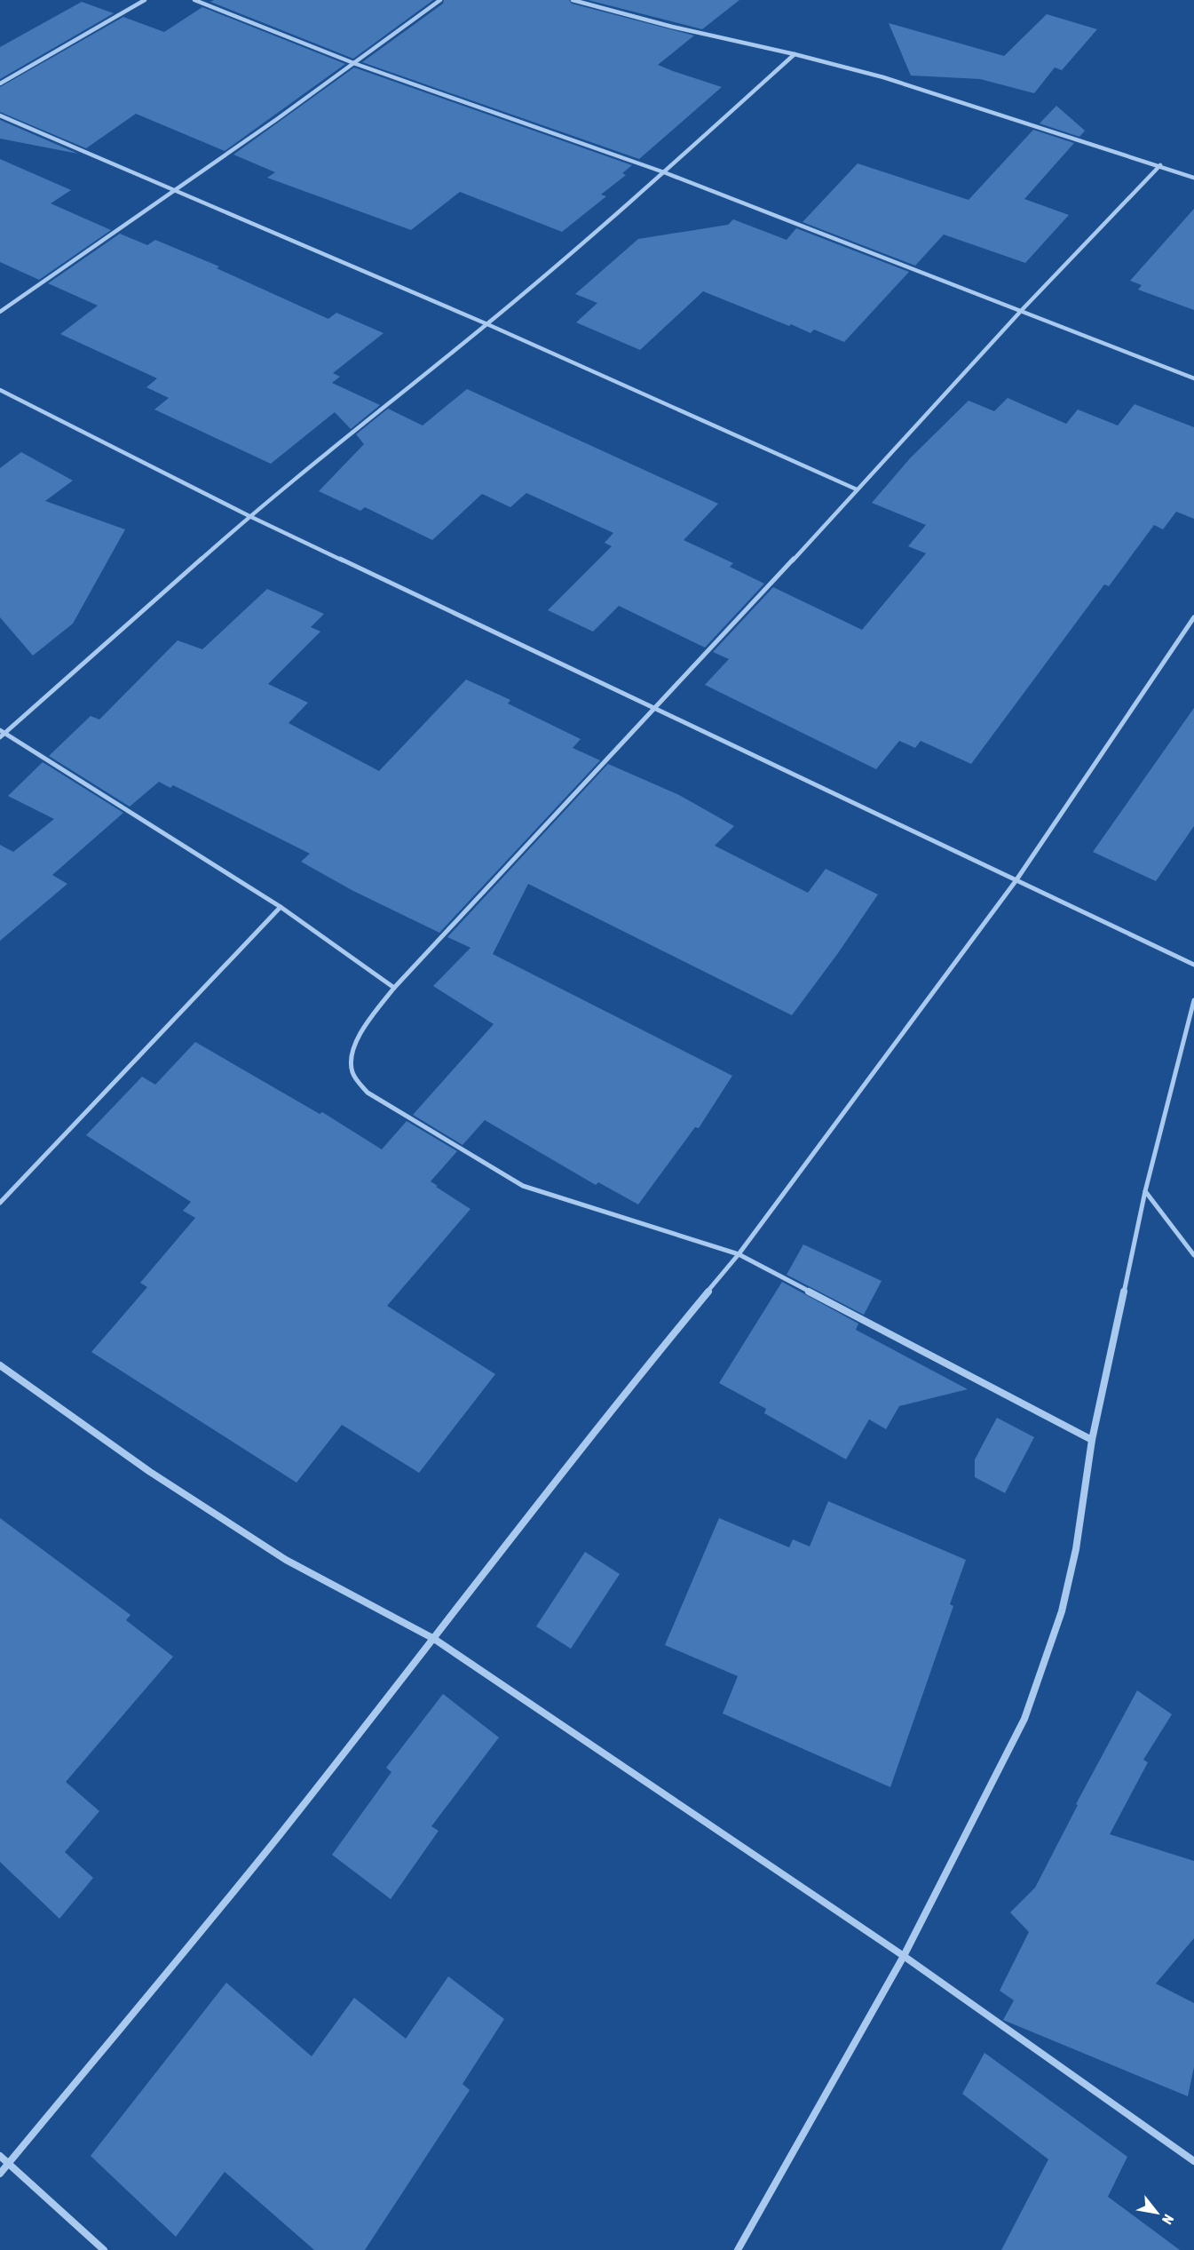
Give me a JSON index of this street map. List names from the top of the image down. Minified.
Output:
{"north":"bottom right"}
